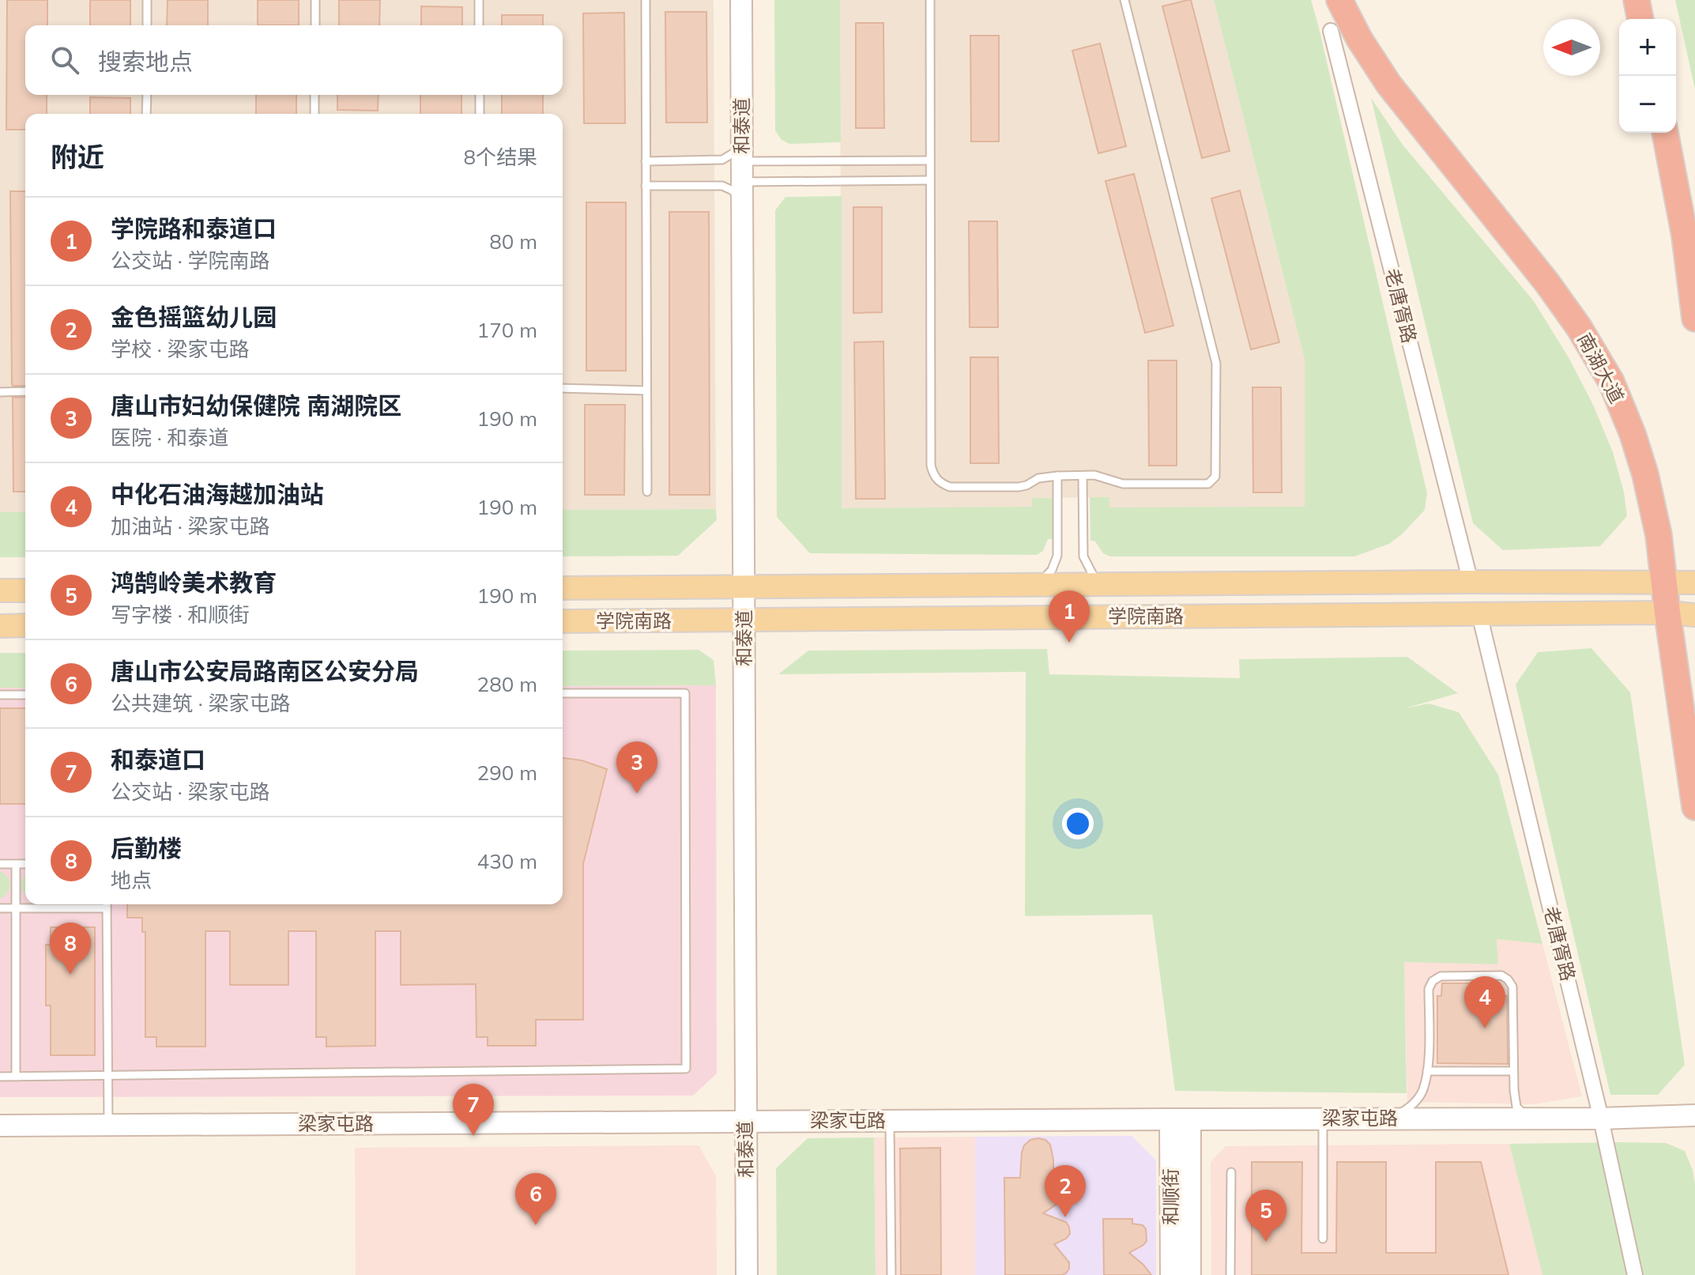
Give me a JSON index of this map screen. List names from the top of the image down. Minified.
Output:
{"streets":{"highway":["南湖大道"],"main road":["学院南路"],"street":["和泰道","老唐胥路","梁家屯路","和顺街"]},"crossings":[["和泰道","学院南路"],["和泰道","梁家屯路"],["老唐胥路","学院南路"],["老唐胥路","梁家屯路"],["南湖大道","学院南路"],["梁家屯路","和顺街"]],"north":"left","page":{"map_buttons":["+","−"],"search":"搜索地点","heading":["附近","8个结果"],"list":[{"mark":"1","name":"学院路和泰道口","note":"公交站 · 学院南路","value":"80 m"},{"mark":"2","name":"金色摇篮幼儿园","note":"学校 · 梁家屯路","value":"170 m"},{"mark":"3","name":"唐山市妇幼保健院 南湖院区","note":"医院 · 和泰道","value":"190 m"},{"mark":"4","name":"中化石油海越加油站","note":"加油站 · 梁家屯路","value":"190 m"},{"mark":"5","name":"鸿鹄岭美术教育","note":"写字楼 · 和顺街","value":"190 m"},{"mark":"6","name":"唐山市公安局路南区公安分局","note":"公共建筑 · 梁家屯路","value":"280 m"},{"mark":"7","name":"和泰道口","note":"公交站 · 梁家屯路","value":"290 m"},{"mark":"8","name":"后勤楼","note":"地点","value":"430 m"}],"pins":["1","3","8","4","7","2","6","5"]}}
